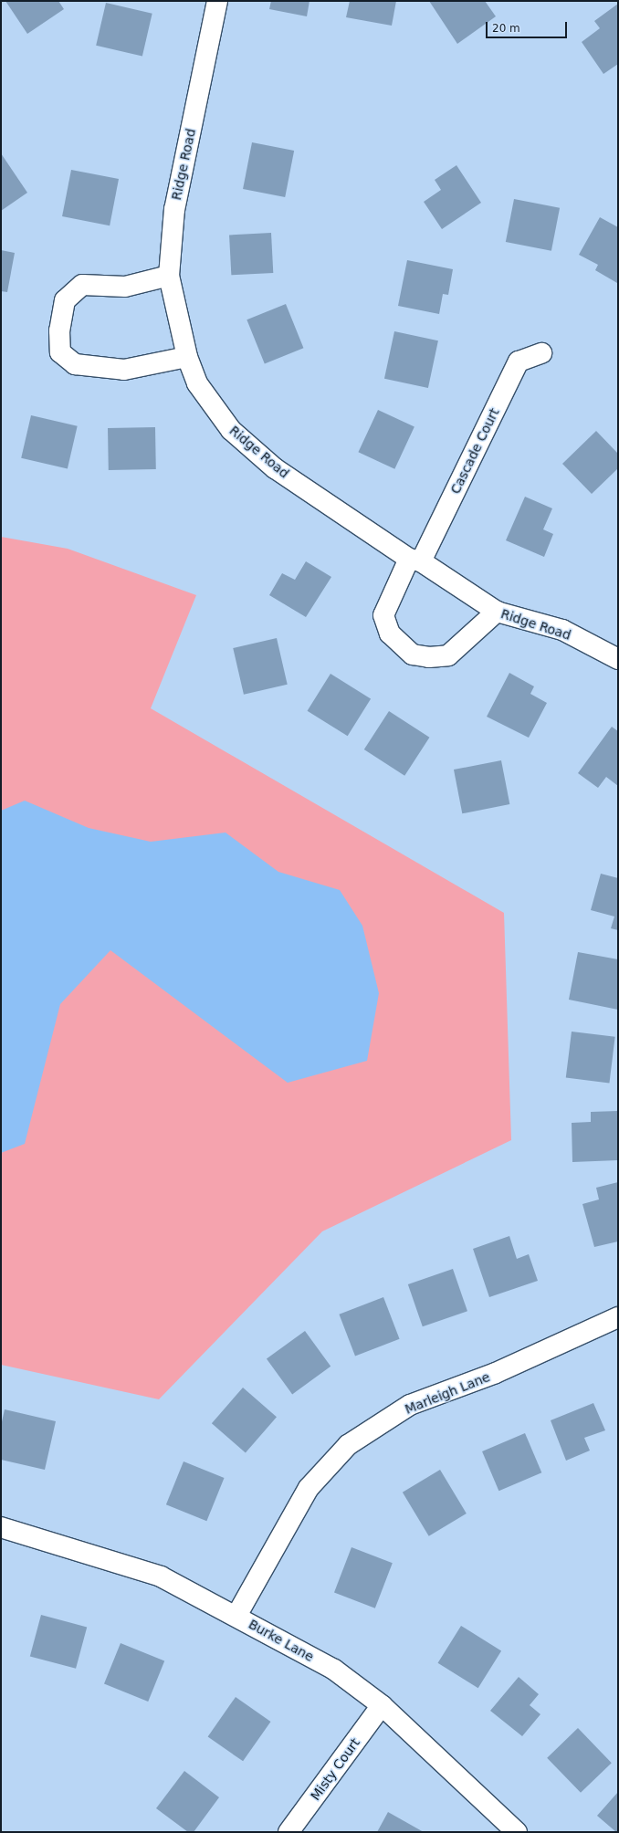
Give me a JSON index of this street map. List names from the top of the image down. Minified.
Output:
{"streets":{"street":["Ridge Road","Cascade Court","Marleigh Lane","Burke Lane","Misty Court"]},"crossings":[["Ridge Road","Cascade Court"],["Marleigh Lane","Burke Lane"],["Burke Lane","Misty Court"]],"scale_bar":"20 m"}
